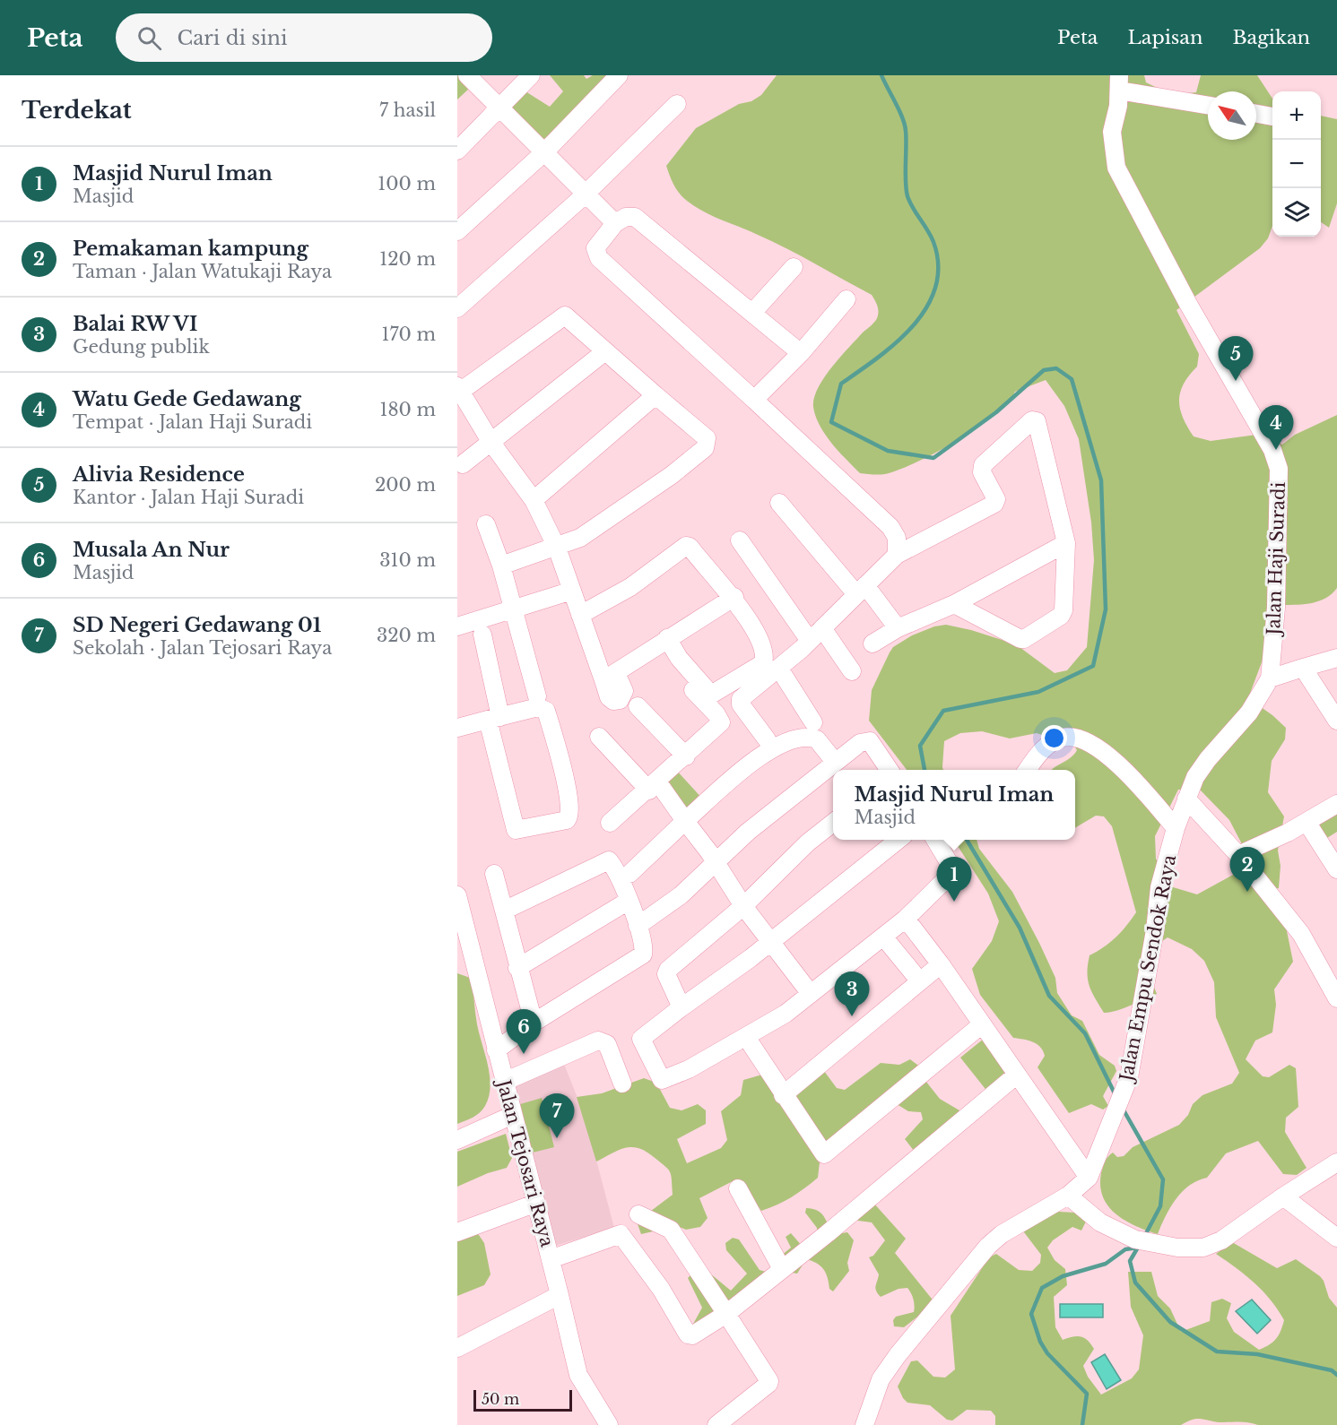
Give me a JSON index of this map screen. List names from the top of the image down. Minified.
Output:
{"streets":{"street":["Jalan Haji Suradi","Jalan Empu Sendok Raya","Jalan Tejosari Raya"]},"crossings":[["Jalan Haji Suradi","Jalan Empu Sendok Raya"]],"scale_bar":"50 m","north":"top left","page":{"header":"Peta","search":"Cari di sini","nav":["Peta","Lapisan","Bagikan"],"heading":["Terdekat","7 hasil"],"map_buttons":["+","−"],"list":[{"mark":"1","name":"Masjid Nurul Iman","note":"Masjid","value":"100 m"},{"mark":"2","name":"Pemakaman kampung","note":"Taman · Jalan Watukaji Raya","value":"120 m"},{"mark":"3","name":"Balai RW VI","note":"Gedung publik","value":"170 m"},{"mark":"4","name":"Watu Gede Gedawang","note":"Tempat · Jalan Haji Suradi","value":"180 m"},{"mark":"5","name":"Alivia Residence","note":"Kantor · Jalan Haji Suradi","value":"200 m"},{"mark":"6","name":"Musala An Nur","note":"Masjid","value":"310 m"},{"mark":"7","name":"SD Negeri Gedawang 01","note":"Sekolah · Jalan Tejosari Raya","value":"320 m"}],"pins":["5","4","2","1","3","6","7"],"popup":["Masjid Nurul Iman","Masjid"],"scale":"50 m"}}
